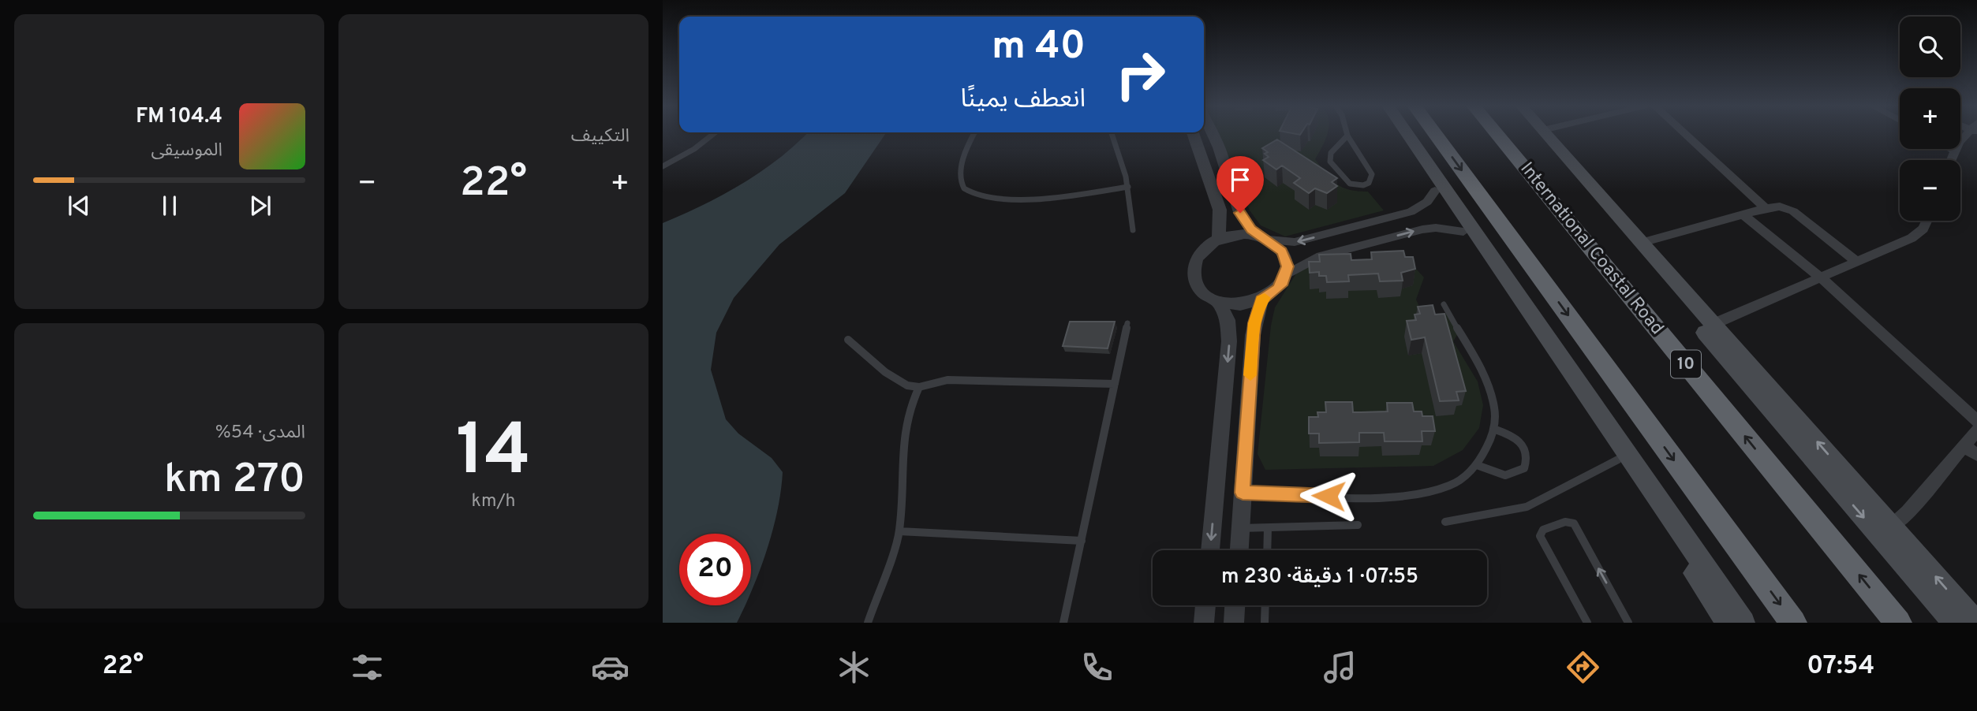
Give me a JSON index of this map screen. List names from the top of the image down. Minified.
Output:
{"streets":{"highway":["International Coastal Road","10"]},"page":{"tile":["التكييف",["14","km/h"],["المدى · 54%","270 km"]],"map_buttons":["+","−"],"turn":["40 m","انعطف يمينًا"],"song":["104.4 FM","الموسيقى"],"heat":["−","22°","+"],"limit":"20","trip":"07:55 · 1 دقيقة · 230 m","tabs":["07:54","22°"]}}
